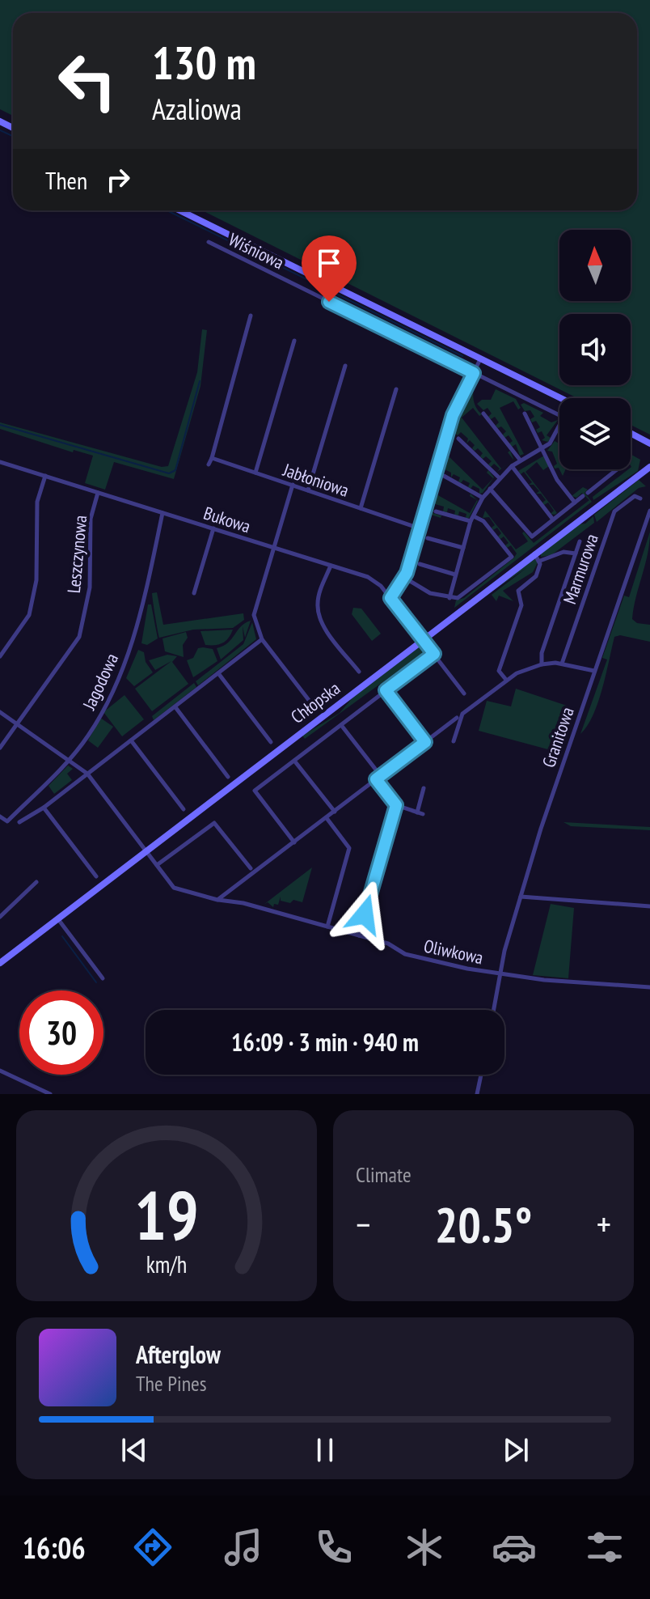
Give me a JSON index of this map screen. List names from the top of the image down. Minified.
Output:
{"streets":{"street":["Wiśniowa","Jabłoniowa","Bukowa","Leszczynowa","Marmurowa","Jagodowa","Chłopska","Granitowa","Oliwkowa"]},"crossings":[["Bukowa","Leszczynowa"],["Bukowa","Jagodowa"],["Bukowa","Chłopska"],["Leszczynowa","Oliwkowa"],["Jagodowa","Oliwkowa"],["Chłopska","Oliwkowa"],["Granitowa","Oliwkowa"]],"north":"top","page":{"turn":["130 m","Azaliowa"],"then":"Then","limit":"30","trip":"16:09 · 3 min · 940 m","tile":"Climate","heat":["−","20.5°","+"],"song":["Afterglow","The Pines"],"tabs":"16:06","gauge":["19","km/h"]}}
